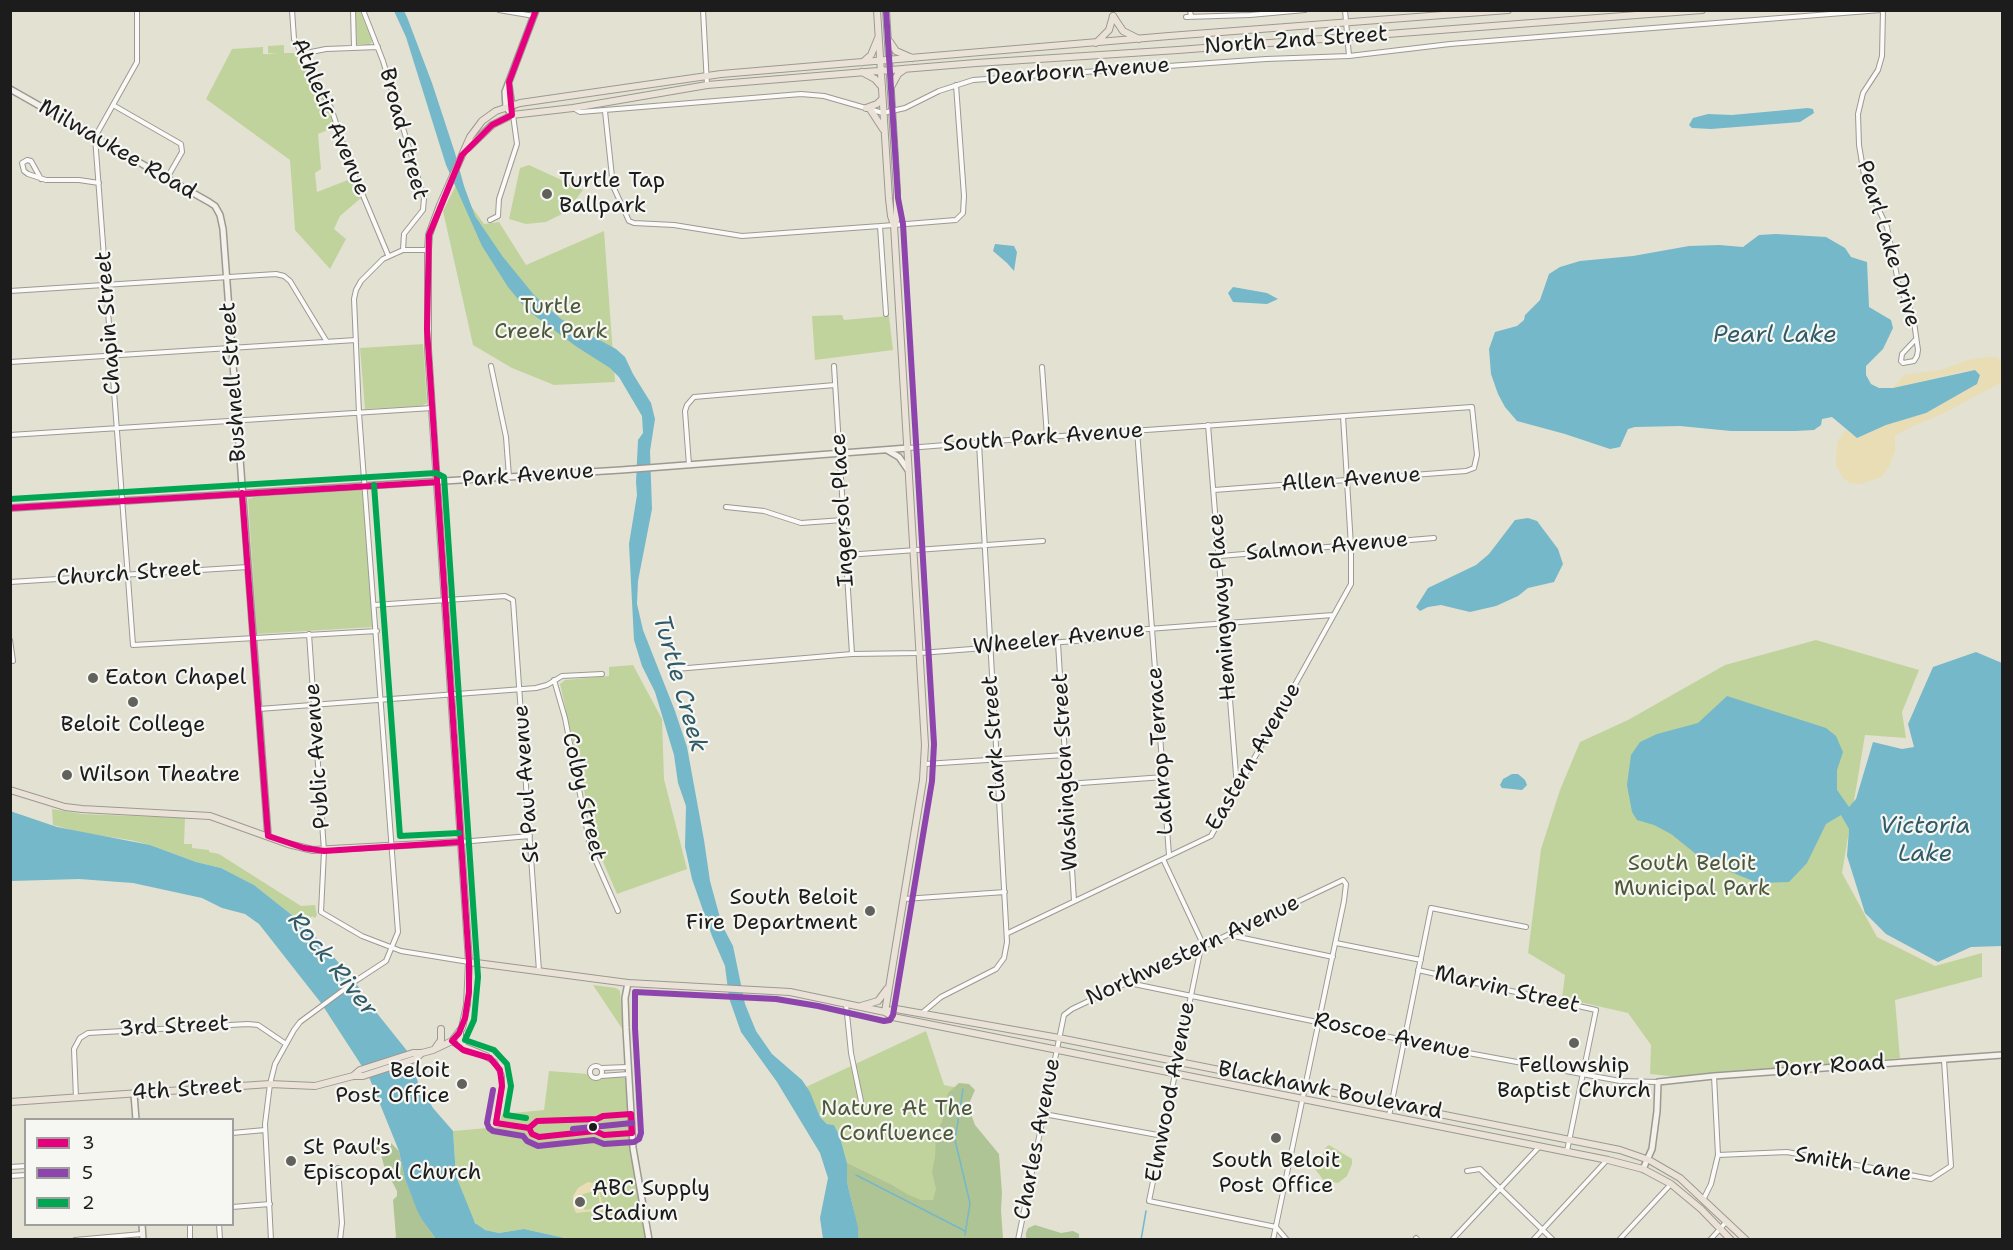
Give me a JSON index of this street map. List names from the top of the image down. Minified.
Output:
{"streets":{"main road":["North 2nd Street","4th Street","Blackhawk Boulevard"],"street":["Dearborn Avenue","Athletic Avenue","Broad Street","Milwaukee Road","Pearl Lake Drive","Chapin Street","Bushnell Street","South Park Avenue","Park Avenue","Allen Avenue","Ingersol Place","Salmon Avenue","Church Street","Hemingway Place","Wheeler Avenue","Clark Street","Lathrop Terrace","Public Avenue","Eastern Avenue","Washington Street","St Paul Avenue","Colby Street","Northwestern Avenue","Marvin Street","3rd Street","Roscoe Avenue","Dorr Road","Elmwood Avenue","Charles Avenue","Smith Lane"]},"crossings":[["North 2nd Street","Dearborn Avenue"],["Dearborn Avenue","Pearl Lake Drive"],["Milwaukee Road","Chapin Street"],["Milwaukee Road","Bushnell Street"],["Chapin Street","Bushnell Street"],["Chapin Street","Park Avenue"],["Chapin Street","Church Street"],["Bushnell Street","Park Avenue"],["Bushnell Street","Church Street"],["South Park Avenue","Park Avenue"],["South Park Avenue","Allen Avenue"],["South Park Avenue","Ingersol Place"],["South Park Avenue","Hemingway Place"],["South Park Avenue","Clark Street"],["South Park Avenue","Lathrop Terrace"],["Allen Avenue","Hemingway Place"],["Ingersol Place","Wheeler Avenue"],["Salmon Avenue","Hemingway Place"],["Salmon Avenue","Eastern Avenue"],["Hemingway Place","Wheeler Avenue"],["Hemingway Place","Eastern Avenue"],["Wheeler Avenue","Clark Street"],["Wheeler Avenue","Lathrop Terrace"],["Wheeler Avenue","Eastern Avenue"],["Wheeler Avenue","Washington Street"],["Clark Street","Eastern Avenue"],["Clark Street","Blackhawk Boulevard"],["Lathrop Terrace","Eastern Avenue"],["Lathrop Terrace","Northwestern Avenue"],["Lathrop Terrace","Elmwood Avenue"],["Eastern Avenue","Washington Street"],["St Paul Avenue","Blackhawk Boulevard"],["Northwestern Avenue","Marvin Street"],["Northwestern Avenue","Roscoe Avenue"],["Northwestern Avenue","Blackhawk Boulevard"],["Northwestern Avenue","Elmwood Avenue"],["Northwestern Avenue","Charles Avenue"],["Marvin Street","Roscoe Avenue"],["3rd Street","4th Street"],["Roscoe Avenue","Dorr Road"],["Roscoe Avenue","Elmwood Avenue"],["Dorr Road","Smith Lane"],["Blackhawk Boulevard","Elmwood Avenue"],["Blackhawk Boulevard","Charles Avenue"]],"water":["Pearl Lake","Turtle Creek","Victoria Lake","Rock River"],"parks":["Turtle Creek Park","South Beloit Municipal Park","Nature At The Confluence"],"places":["Turtle Tap Ballpark","Eaton Chapel","Beloit College","Wilson Theatre","South Beloit Fire Department","Fellowship Baptist Church","Beloit Post Office","South Beloit Post Office","St Paul's Episcopal Church","ABC Supply Stadium"],"lines":["transit line 3","transit line 5","transit line 2"],"legend":["3","5","2"]}
